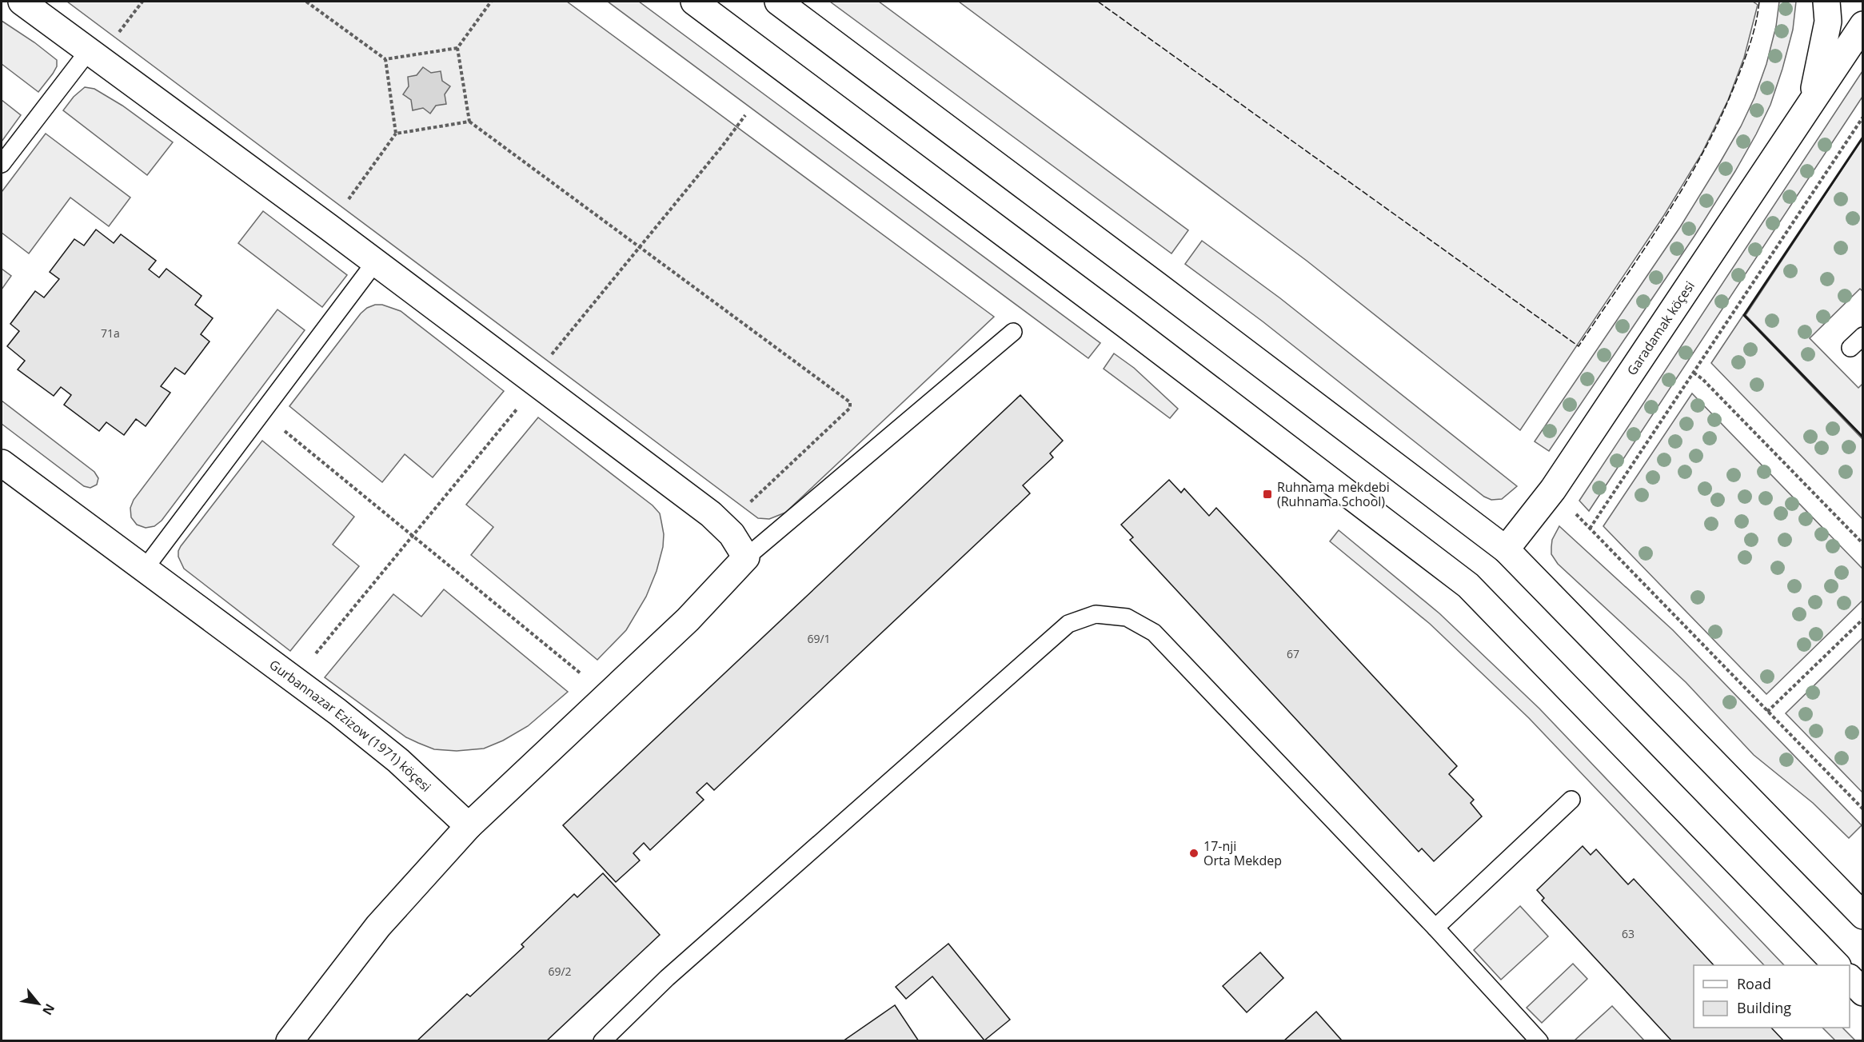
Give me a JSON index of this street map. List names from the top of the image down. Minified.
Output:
{"streets":{"main road":["Garadamak köçesi","Gurbannazar Ezizow (1971) köçesi"]},"places":{"transit":["Ruhnama mekdebi (Ruhnama School)"],"other":["17-nji Orta Mekdep"]},"house_numbers":["71a","69/1","67","63","69/2"],"legend":["Road","Building"],"north":"bottom right"}
